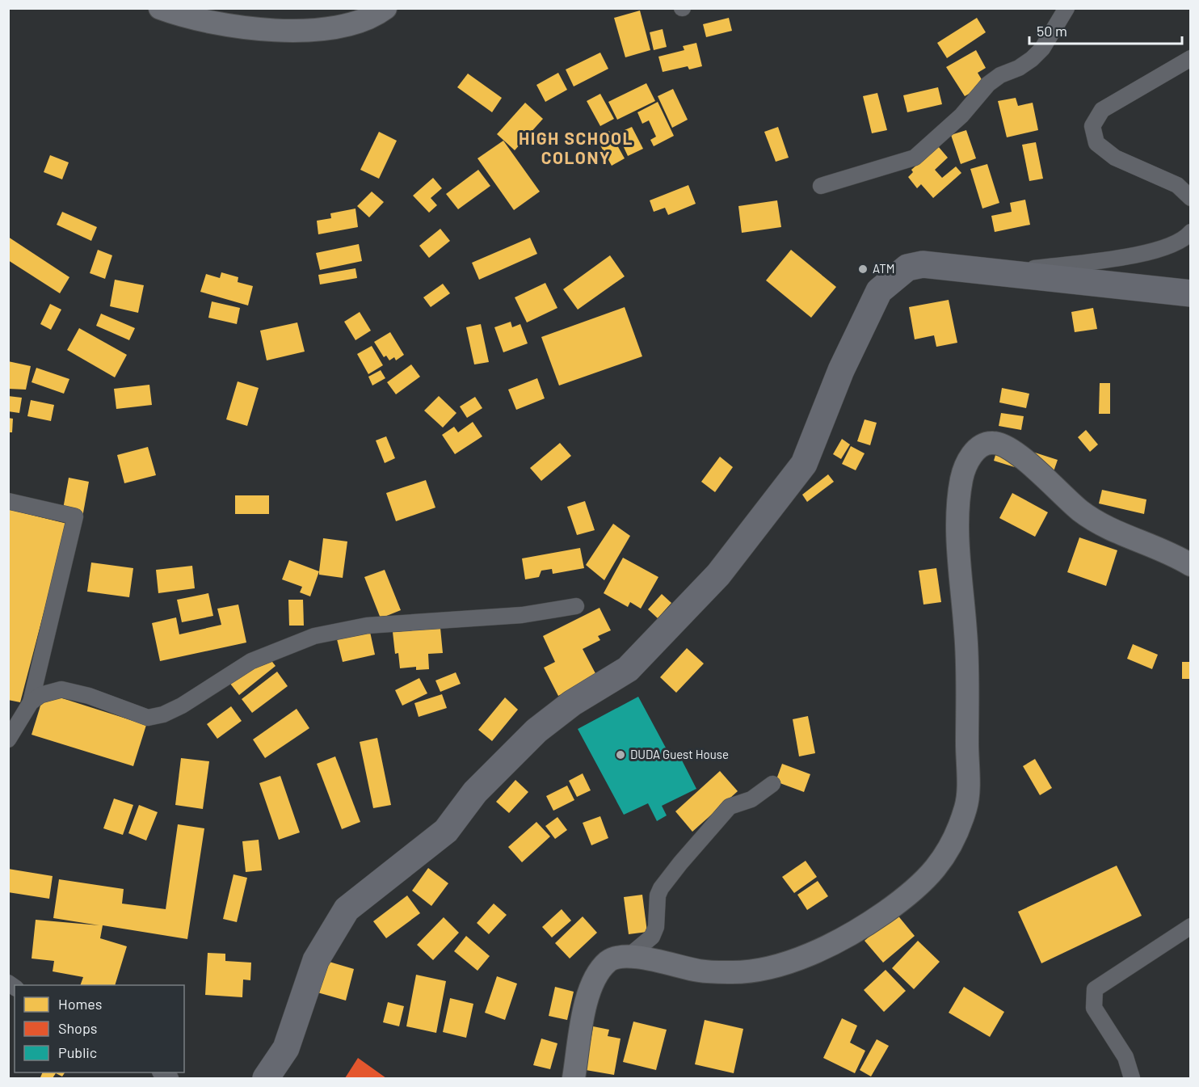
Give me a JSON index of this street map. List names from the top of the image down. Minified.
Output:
{"districts":["HIGH SCHOOL COLONY"],"places":["ATM","DUDA Guest House"],"legend":["Homes","Shops","Public"],"scale_bar":"50 m"}
